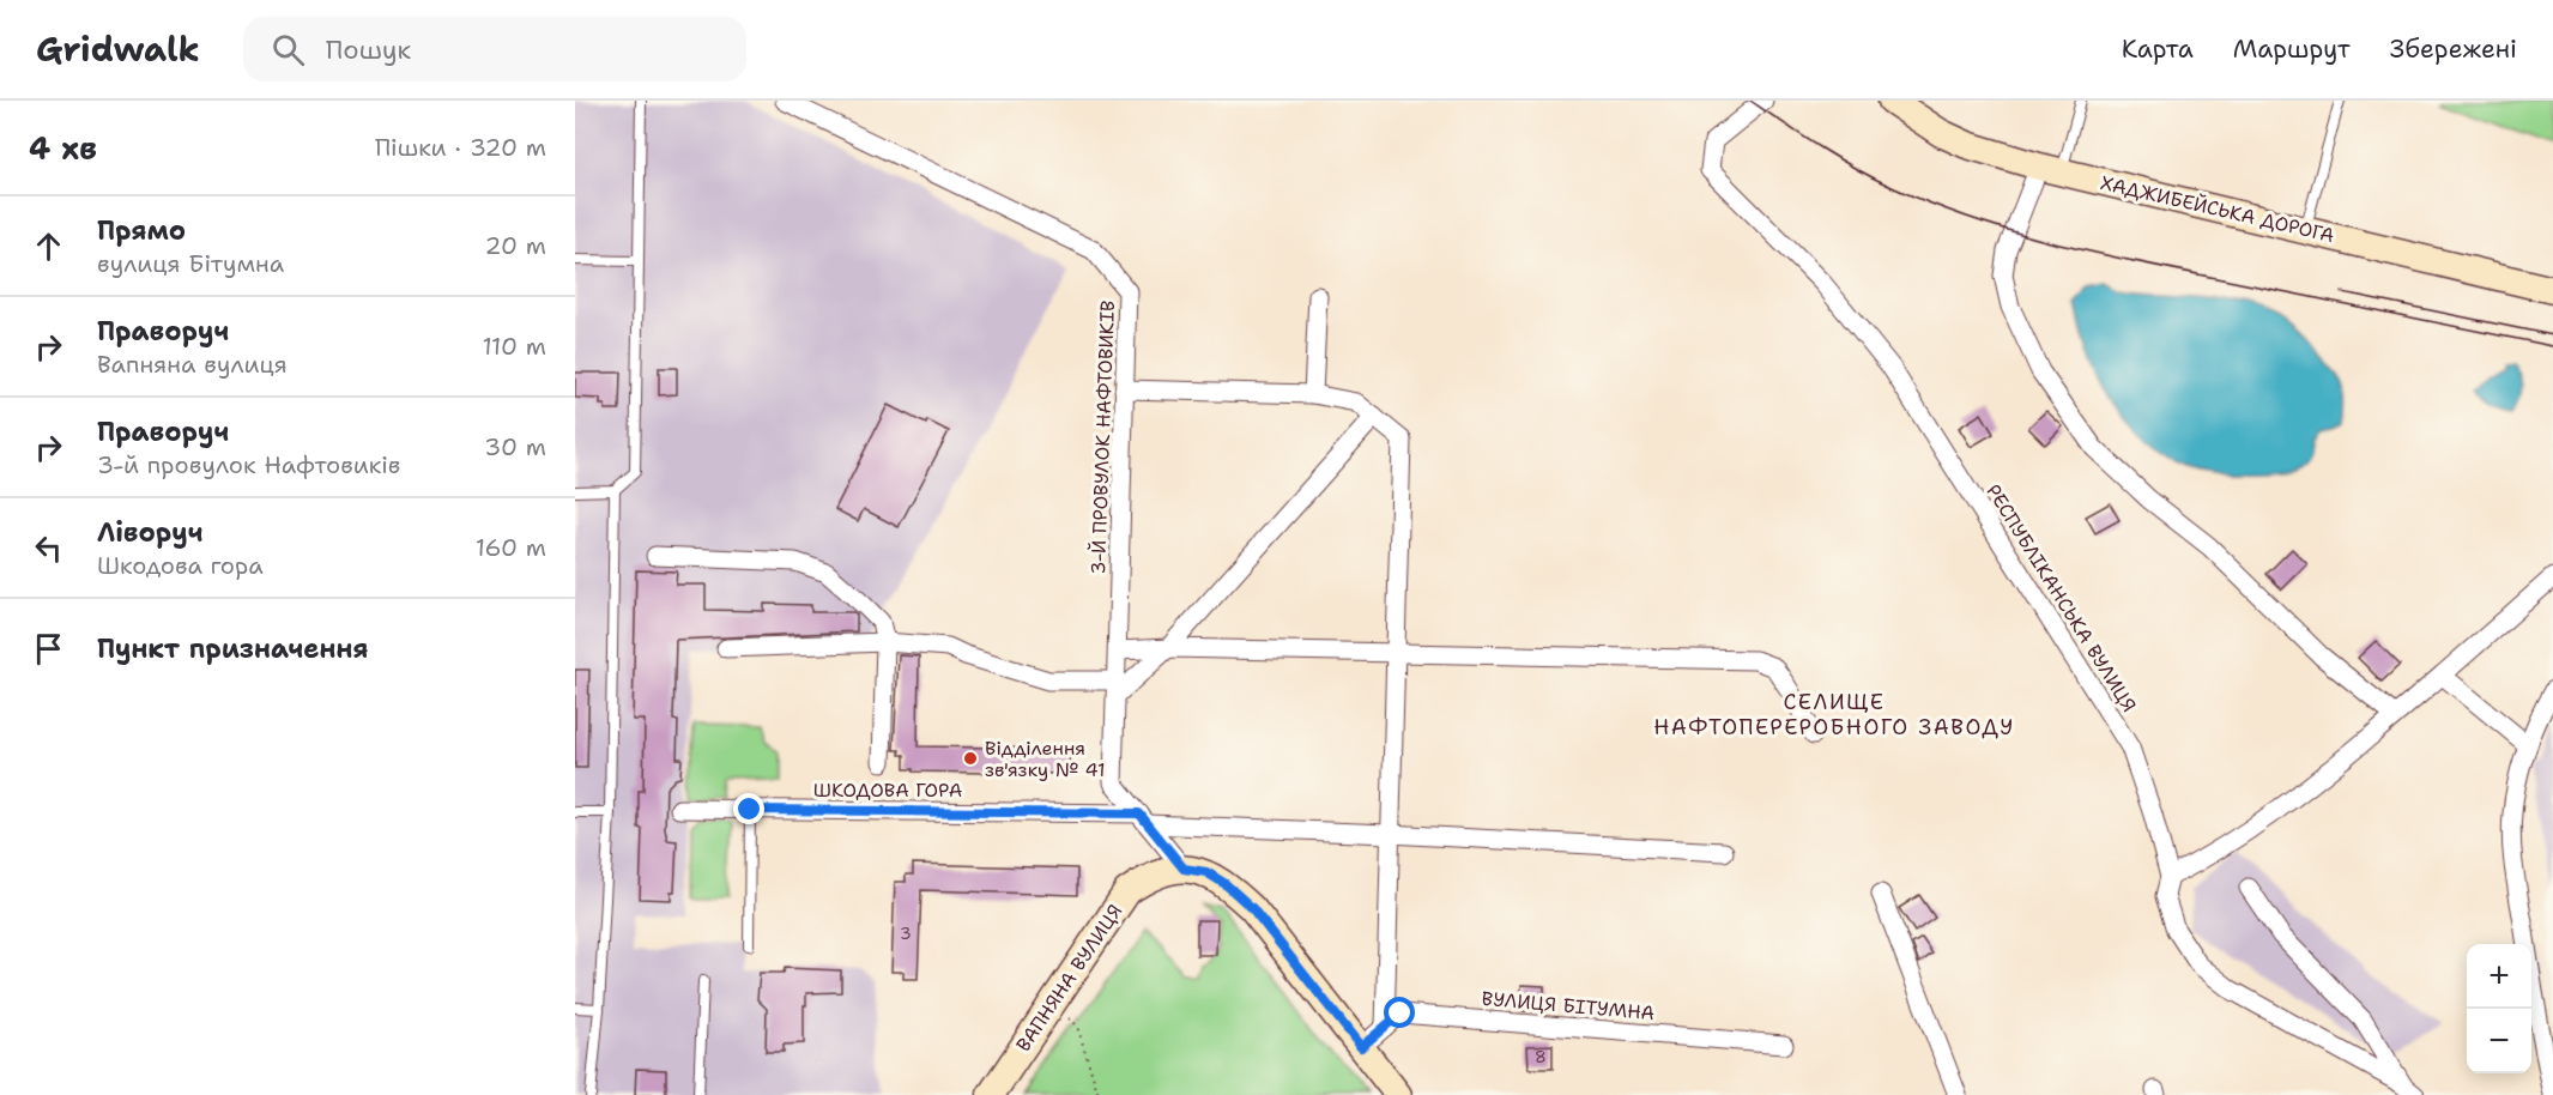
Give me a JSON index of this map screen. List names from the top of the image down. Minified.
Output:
{"streets":{"street":["ХАДЖИБЕЙСЬКА ДОРОГА","3-Й ПРОВУЛОК НАФТОВИКІВ","РЕСПУБЛІКАНСЬКА ВУЛИЦЯ","ШКОДОВА ГОРА","ВАПНЯНА ВУЛИЦЯ","ВУЛИЦЯ БІТУМНА"]},"crossings":[["3-Й ПРОВУЛОК НАФТОВИКІВ","ШКОДОВА ГОРА"],["3-Й ПРОВУЛОК НАФТОВИКІВ","ВАПНЯНА ВУЛИЦЯ"]],"districts":["СЕЛИЩЕ НАФТОПЕРЕРОБНОГО ЗАВОДУ"],"places":["Відділення зв'язку № 41"],"house_numbers":["3","8"],"page":{"header":"Gridwalk","search":"Пошук","nav":["Карта","Маршрут","Збережені"],"heading":["4 хв","Пішки · 320 m"],"list":[["Прямо","вулиця Бітумна","20 m"],["Праворуч","Вапняна вулиця","110 m"],["Праворуч","3-й провулок Нафтовиків","30 m"],["Ліворуч","Шкодова гора","160 m"],"Пункт призначення"],"map_buttons":["+","−"]}}
